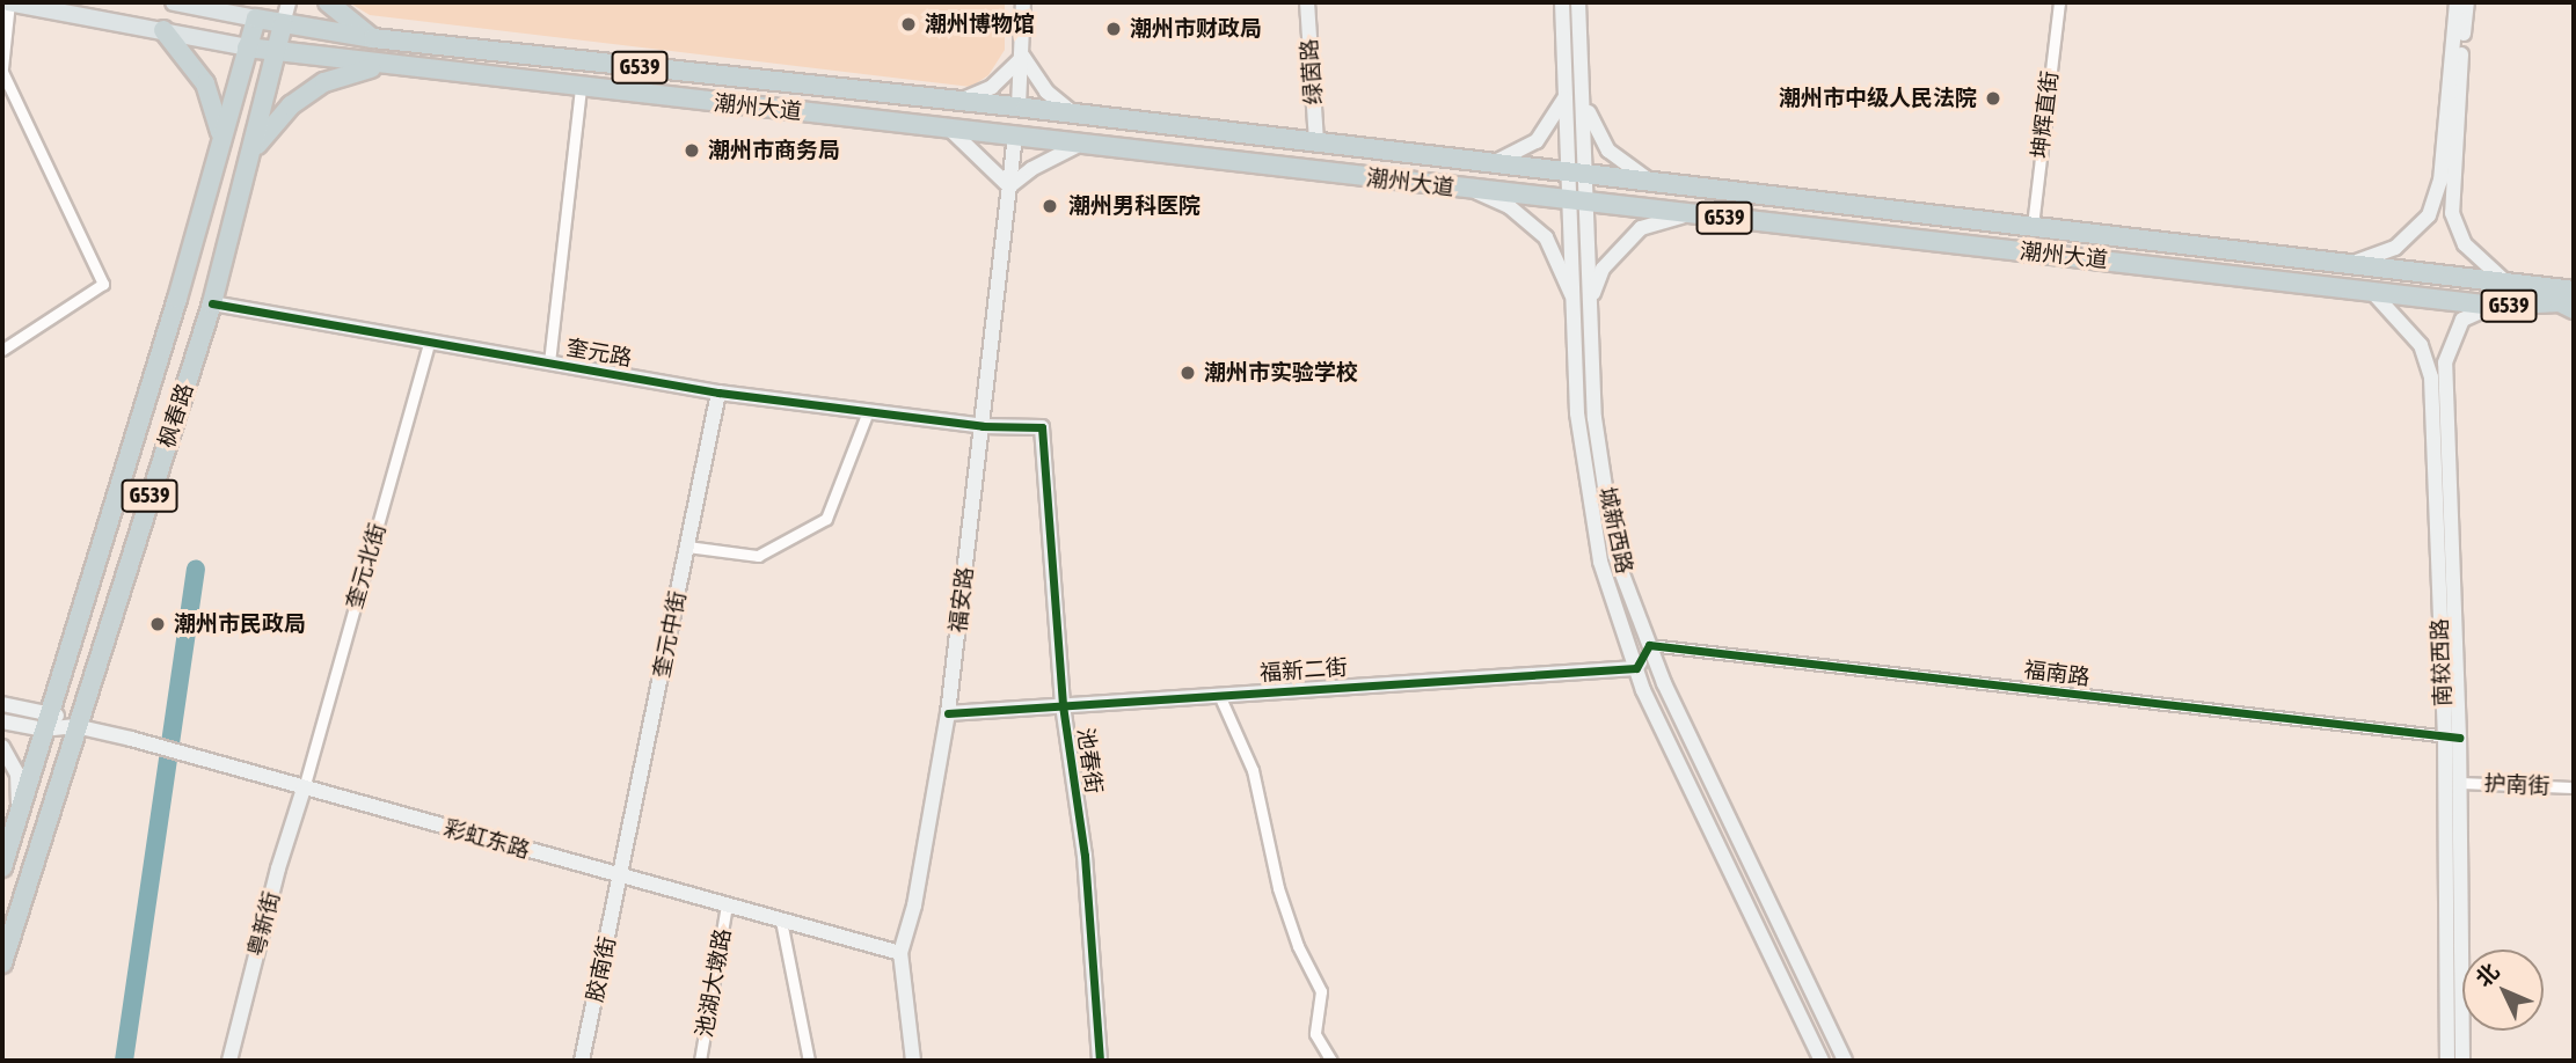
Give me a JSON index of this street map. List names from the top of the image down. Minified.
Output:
{"streets":{"highway":["G539","潮州大道","枫春路"],"street":["绿茵路","坤辉直街","奎元路","城新西路","奎元北街","福安路","奎元中街","南较西路","福新二街","福南路","池春街","护南街","彩虹东路","粤新街","胶南街","池湖大墩路"]},"crossings":[["绿茵路","潮州大道"],["潮州大道","坤辉直街"],["潮州大道","枫春路"],["潮州大道","城新西路"],["潮州大道","福安路"],["潮州大道","南较西路"],["奎元路","枫春路"],["奎元路","奎元北街"],["奎元路","福安路"],["奎元路","奎元中街"],["奎元路","池春街"],["枫春路","彩虹东路"],["城新西路","福新二街"],["城新西路","福南路"],["奎元北街","彩虹东路"],["奎元北街","粤新街"],["福安路","福新二街"],["福安路","池春街"],["福安路","彩虹东路"],["奎元中街","彩虹东路"],["奎元中街","胶南街"],["南较西路","福南路"],["南较西路","护南街"],["福新二街","池春街"],["彩虹东路","粤新街"],["彩虹东路","胶南街"],["彩虹东路","池湖大墩路"]],"places":["潮州博物馆","潮州市财政局","潮州市中级人民法院","潮州市商务局","潮州男科医院","潮州市实验学校","潮州市民政局"],"north":"top left"}
